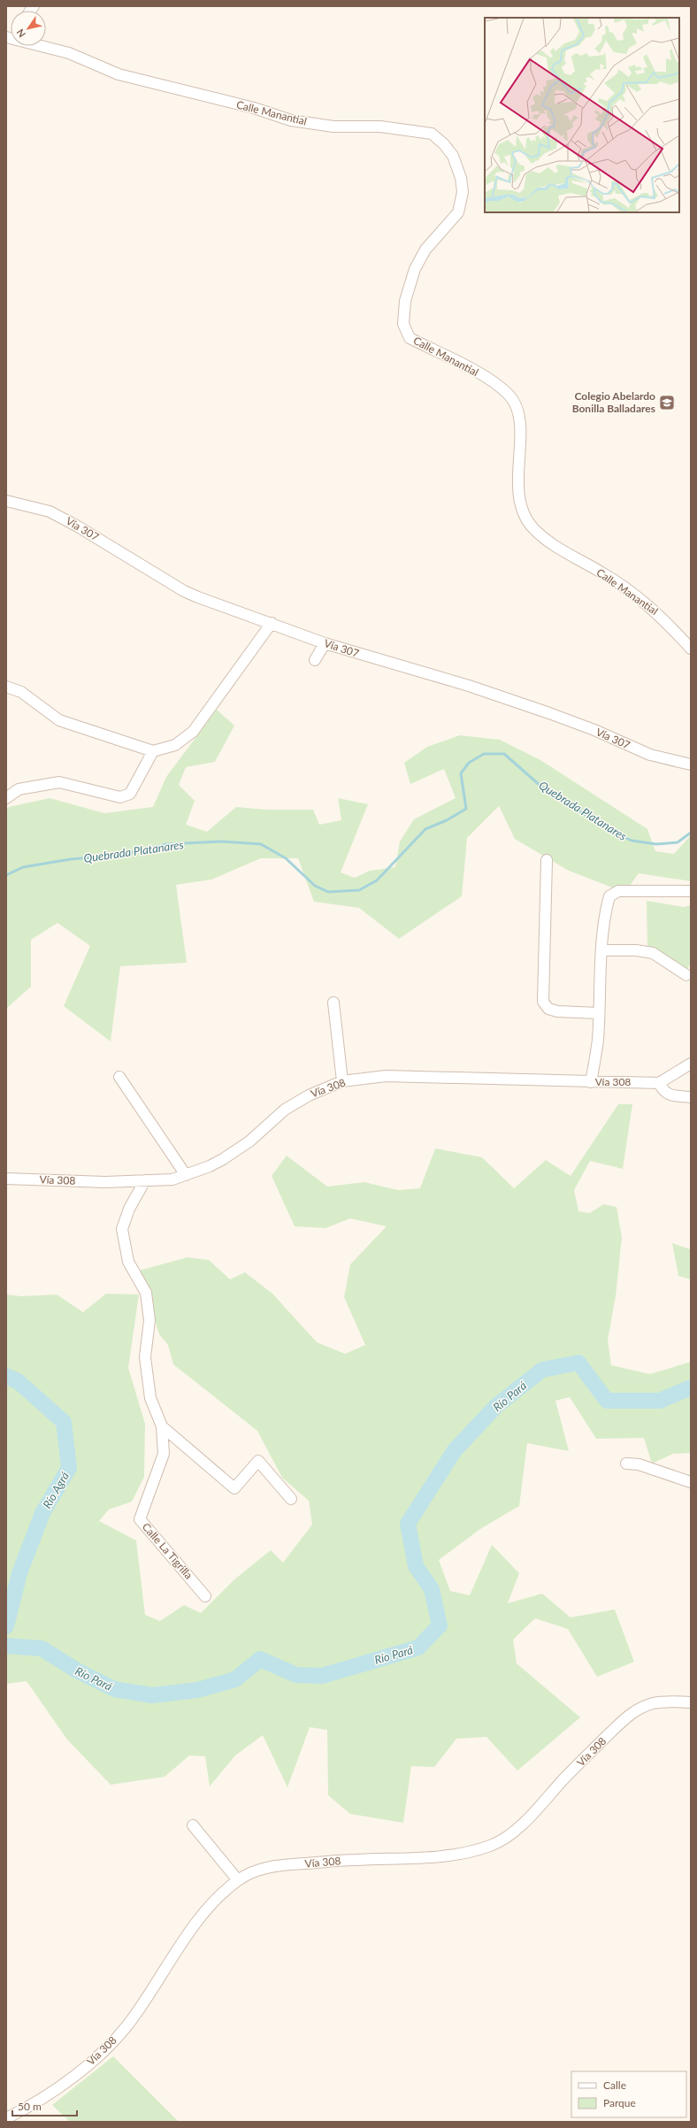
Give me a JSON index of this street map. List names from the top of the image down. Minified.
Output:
{"streets":{"street":["Calle Manantial","Vía 307","Vía 308","Calle La Tigrilla"]},"crossings":[["Vía 308","Calle La Tigrilla"]],"water":["Quebrada Platanares","Río Pará","Río Agrá"],"places":{"school or university":["Colegio Abelardo Bonilla Balladares"]},"legend":["Calle","Parque"],"scale_bar":"50 m","north":"bottom left"}
